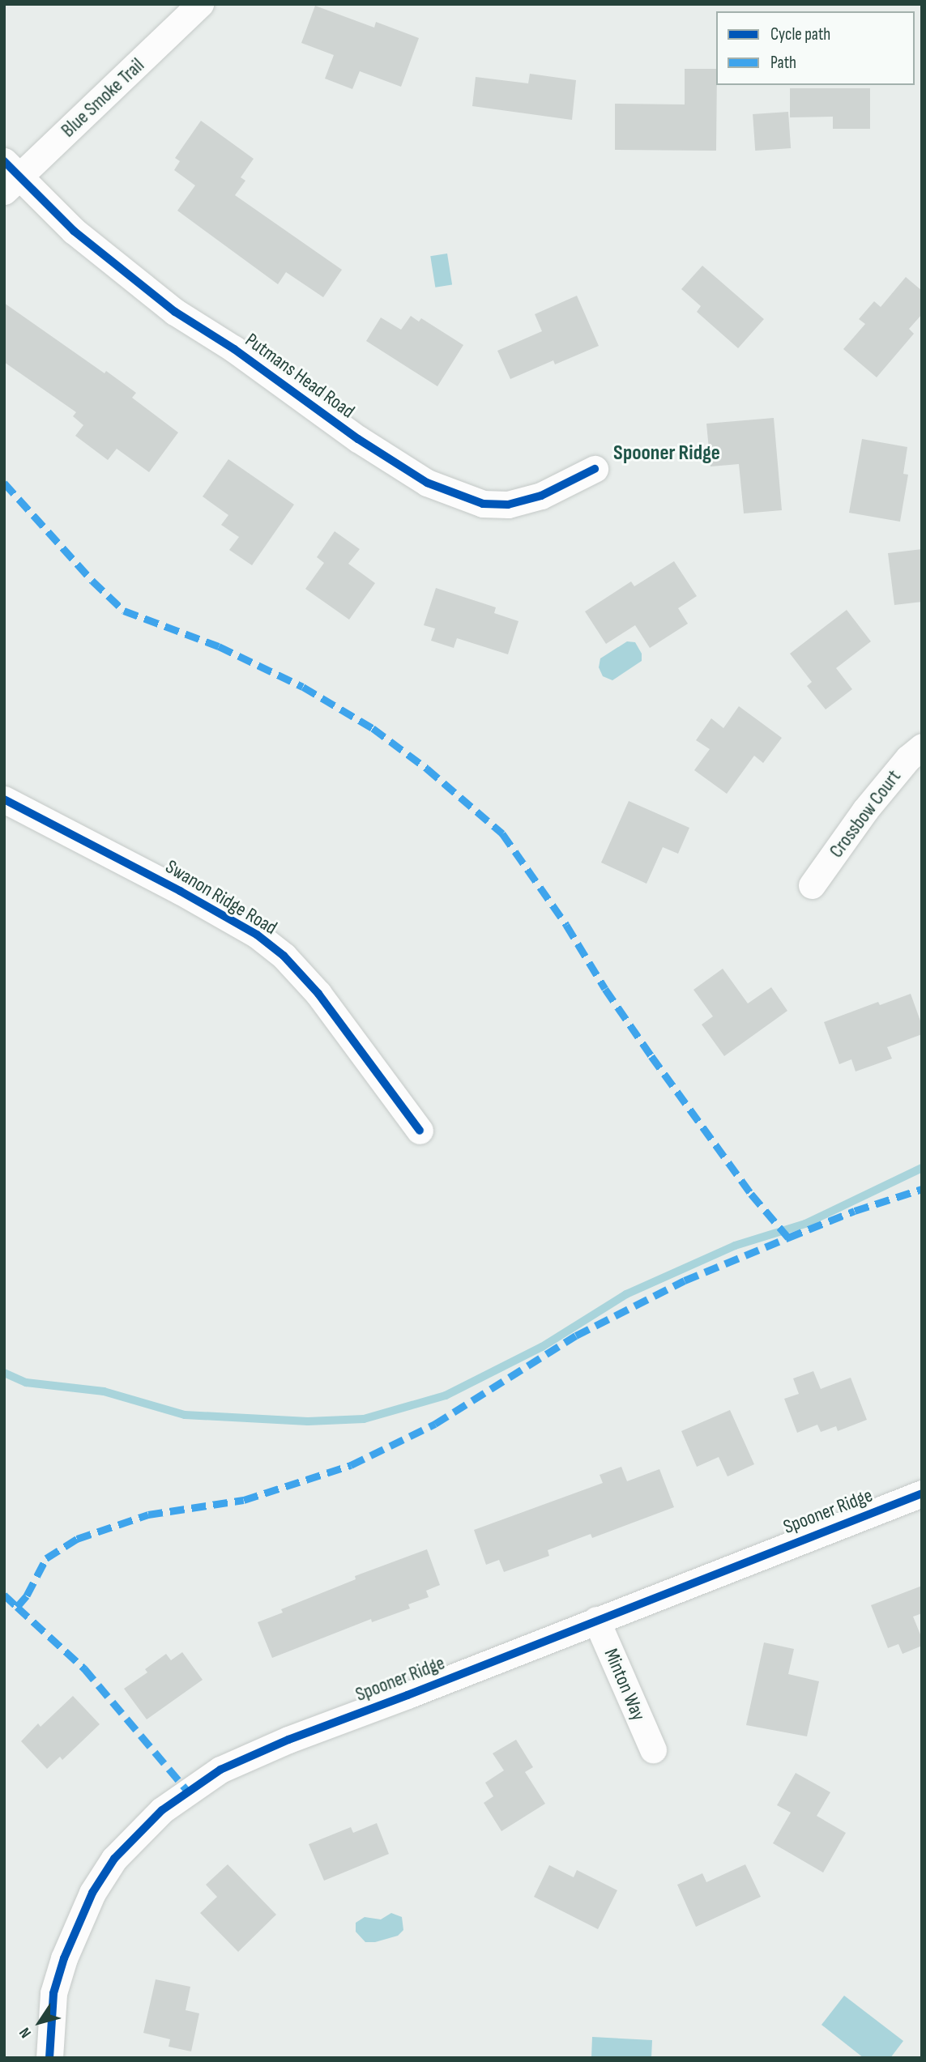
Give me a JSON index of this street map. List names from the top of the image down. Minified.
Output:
{"streets":{"street":["Blue Smoke Trail","Putmans Head Road","Crossbow Court","Swanon Ridge Road","Spooner Ridge","Minton Way"]},"crossings":[["Blue Smoke Trail","Putmans Head Road"],["Spooner Ridge","Minton Way"]],"districts":["Spooner Ridge"],"legend":["Cycle path","Path"],"north":"bottom left"}
